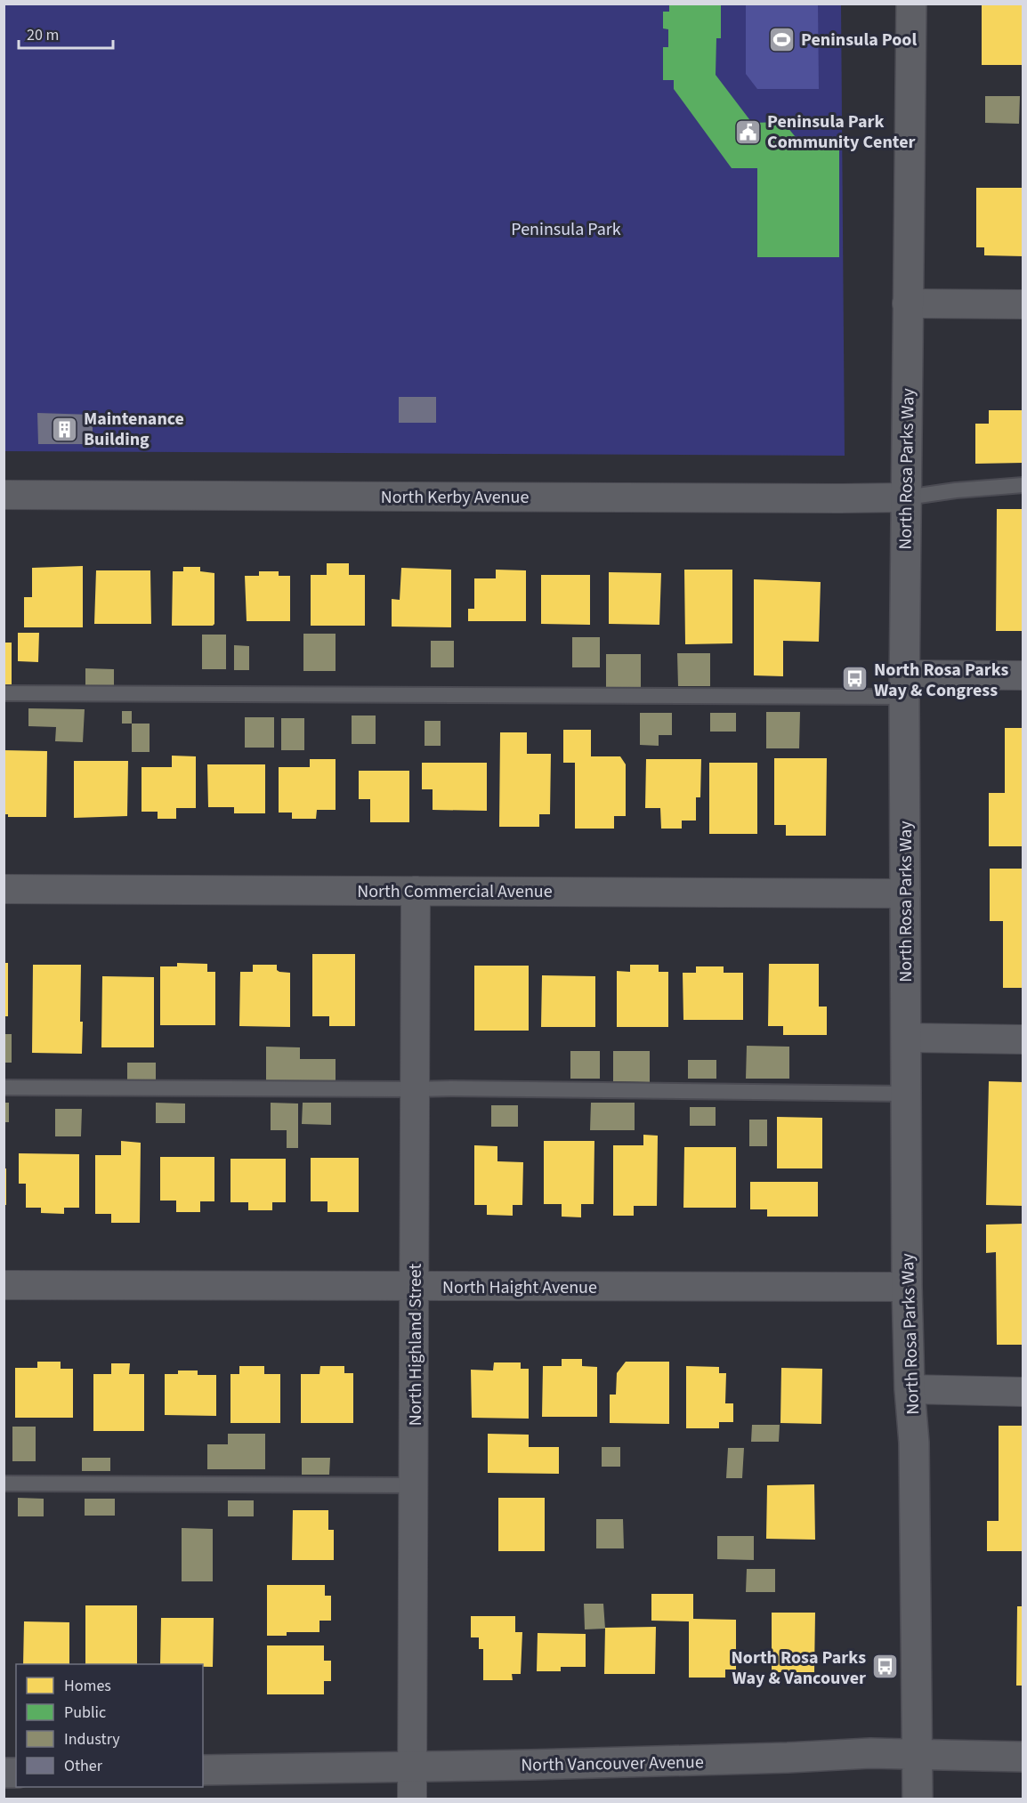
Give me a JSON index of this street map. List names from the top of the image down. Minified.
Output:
{"streets":{"street":["North Rosa Parks Way","North Kerby Avenue","North Commercial Avenue","North Haight Avenue","North Highland Street","North Vancouver Avenue"]},"crossings":[["North Rosa Parks Way","North Kerby Avenue"],["North Rosa Parks Way","North Commercial Avenue"],["North Rosa Parks Way","North Haight Avenue"],["North Rosa Parks Way","North Vancouver Avenue"],["North Commercial Avenue","North Highland Street"],["North Haight Avenue","North Highland Street"],["North Highland Street","North Vancouver Avenue"]],"parks":["Peninsula Park"],"places":{"sports":["Peninsula Pool"],"public building":["Peninsula Park Community Center"],"building":["Maintenance Building"],"bus stop":["North Rosa Parks Way & Congress","North Rosa Parks Way & Vancouver"]},"legend":["Homes","Public","Industry","Other"],"scale_bar":"20 m"}
